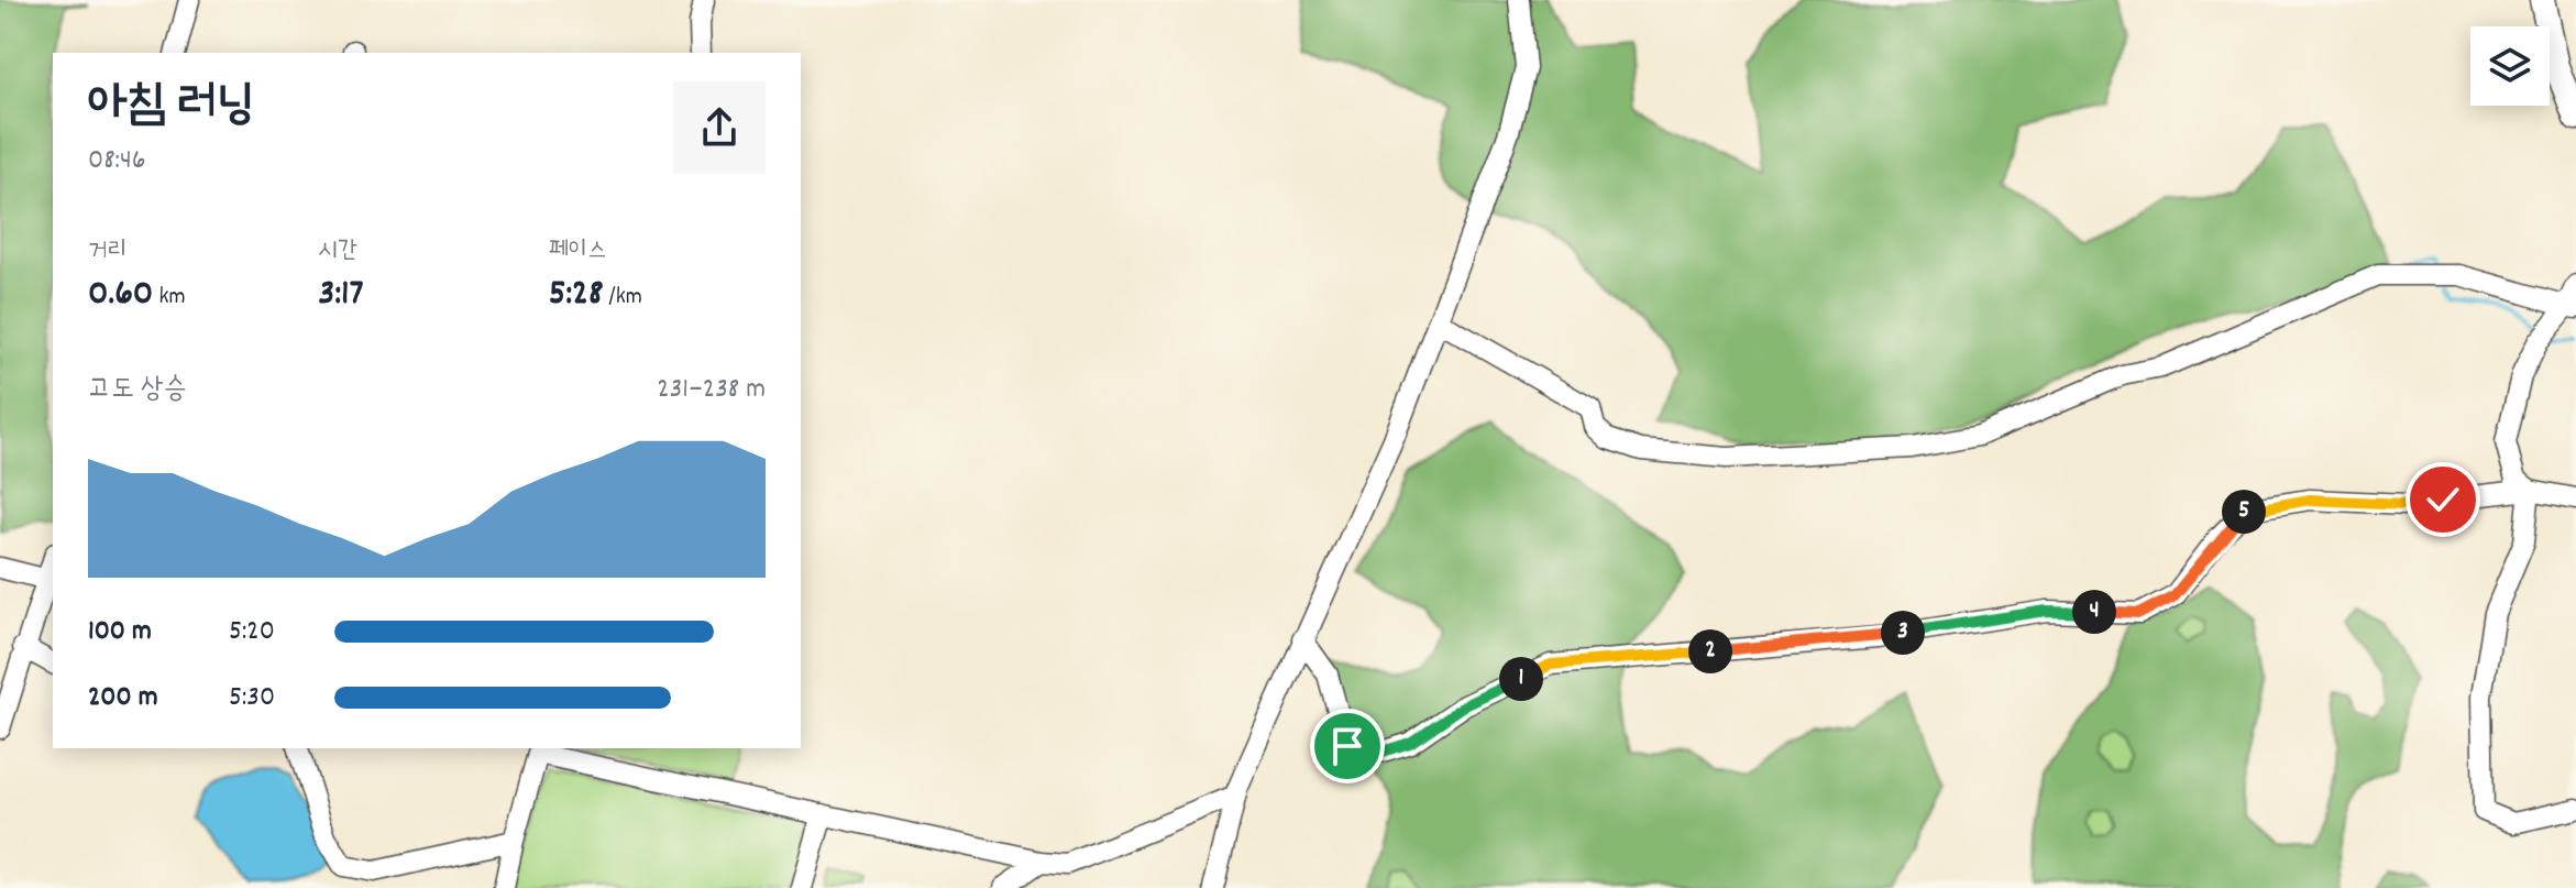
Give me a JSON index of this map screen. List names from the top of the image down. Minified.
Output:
{"page":{"heading":["아침 러닝","08:46"],"stats":[["거리","0.60 km"],["시간","3:17"],["페이스","5:28 /km"]],"chart":["고도 상승","231–238 m"],"pins":["5","4","3","2","1"],"list":[{"name":"100 m","note":"5:20"},{"name":"200 m","note":"5:30"}]}}
